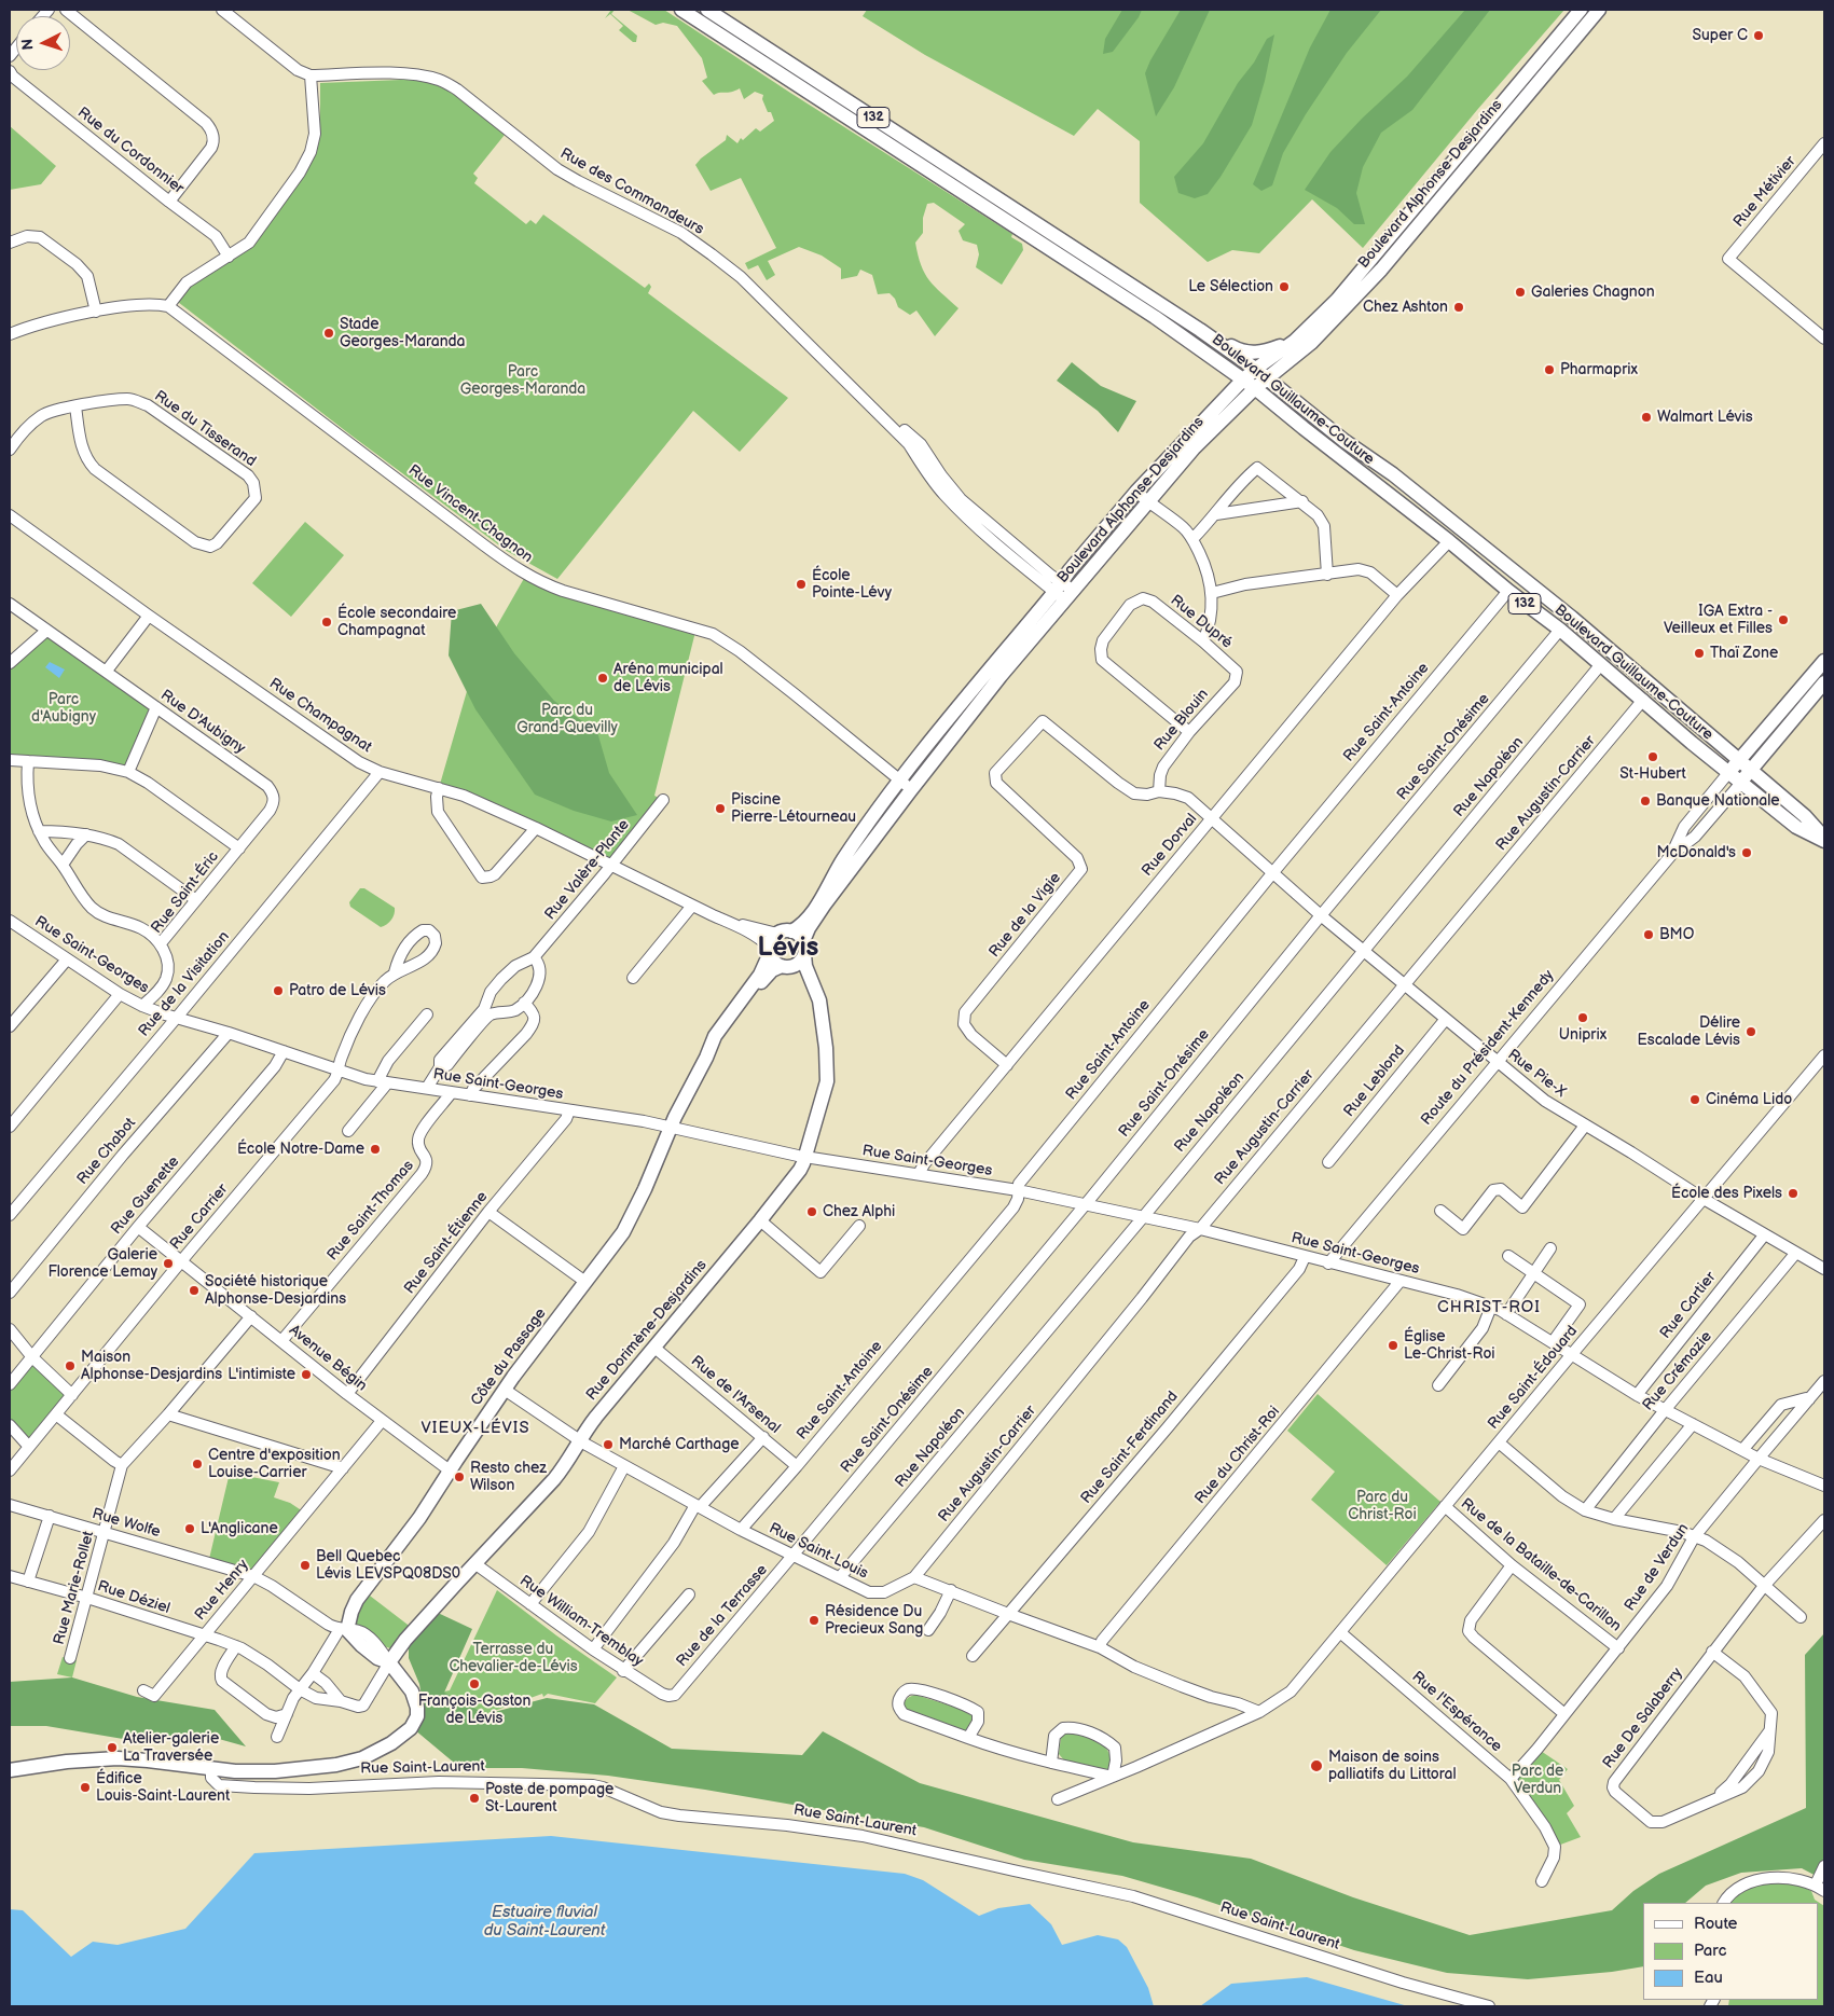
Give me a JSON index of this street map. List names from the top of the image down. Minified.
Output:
{"streets":{"main road":["132","Boulevard Alphonse-Desjardins","Boulevard Guillaume-Couture","Route du Président-Kennedy","Rue Dorimène-Desjardins","Côte du Passage"],"street":["Rue du Cordonnier","Rue des Commandeurs","Rue Métivier","Rue du Tisserand","Rue Vincent-Chagnon","Rue Dupré","Rue Saint-Antoine","Rue Champagnat","Rue Blouin","Rue D'Aubigny","Rue Saint-Onésime","Rue Napoléon","Rue Augustin-Carrier","Rue Dorval","Rue Valère-Plante","Rue Saint-Éric","Rue de la Vigie","Rue Saint-Georges","Rue de la Visitation","Rue Pie-X","Rue Leblond","Rue Chabot","Rue Guenette","Rue Saint-Thomas","Rue Carrier","Rue Saint-Étienne","Rue Cartier","Avenue Bégin","Rue Crémazie","Rue Saint-Édouard","Rue de l'Arsenal","Rue Saint-Ferdinand","Rue du Christ-Roi","Rue Wolfe","Rue Saint-Louis","Rue de la Bataille-de-Carillon","Rue de Verdun","Rue Marie-Rollet","Rue Henry","Rue Déziel","Rue de la Terrasse","Rue William-Tremblay","Rue l'Espérance","Rue De Salaberry","Rue Saint-Laurent"]},"crossings":[["Boulevard Alphonse-Desjardins","Rue des Commandeurs"],["Boulevard Alphonse-Desjardins","Boulevard Guillaume-Couture"],["Boulevard Alphonse-Desjardins","Rue Vincent-Chagnon"],["Boulevard Alphonse-Desjardins","Rue Champagnat"],["Boulevard Alphonse-Desjardins","Rue Dorimène-Desjardins"],["Boulevard Guillaume-Couture","Rue Saint-Antoine"],["Boulevard Guillaume-Couture","Rue Saint-Onésime"],["Boulevard Guillaume-Couture","Rue Napoléon"],["Boulevard Guillaume-Couture","Rue Augustin-Carrier"],["Boulevard Guillaume-Couture","Rue Dorval"],["Boulevard Guillaume-Couture","Route du Président-Kennedy"],["Rue Dupré","Rue Blouin"],["Rue Saint-Antoine","Rue Saint-Georges"],["Rue Saint-Antoine","Rue Pie-X"],["Rue Saint-Antoine","Rue de l'Arsenal"],["Rue Saint-Antoine","Rue Saint-Louis"],["Rue Champagnat","Rue Valère-Plante"],["Rue Champagnat","Rue de la Visitation"],["Rue Champagnat","Rue Dorimène-Desjardins"],["Rue Blouin","Rue de la Vigie"],["Rue D'Aubigny","Rue Saint-Éric"],["Rue Saint-Onésime","Rue Saint-Georges"],["Rue Saint-Onésime","Rue Pie-X"],["Rue Saint-Onésime","Rue Saint-Louis"],["Rue Saint-Onésime","Rue de la Terrasse"],["Rue Napoléon","Rue Saint-Georges"],["Rue Napoléon","Rue Pie-X"],["Rue Napoléon","Rue Saint-Louis"],["Rue Augustin-Carrier","Rue Saint-Georges"],["Rue Augustin-Carrier","Rue Pie-X"],["Rue Augustin-Carrier","Rue Saint-Louis"],["Rue Dorval","Rue de la Vigie"],["Rue Dorval","Rue Saint-Georges"],["Rue Dorval","Rue Pie-X"],["Rue Valère-Plante","Rue Saint-Georges"],["Rue Saint-Éric","Rue Saint-Georges"],["Rue de la Vigie","Rue Pie-X"],["Rue Saint-Georges","Rue de la Visitation"],["Rue Saint-Georges","Route du Président-Kennedy"],["Rue Saint-Georges","Rue Chabot"],["Rue Saint-Georges","Rue Guenette"],["Rue Saint-Georges","Rue Saint-Thomas"],["Rue Saint-Georges","Rue Carrier"],["Rue Saint-Georges","Rue Saint-Étienne"],["Rue Saint-Georges","Rue Cartier"],["Rue Saint-Georges","Rue Dorimène-Desjardins"],["Rue Saint-Georges","Côte du Passage"],["Rue Saint-Georges","Rue Crémazie"],["Rue Saint-Georges","Rue Saint-Édouard"],["Rue Saint-Georges","Rue Saint-Ferdinand"],["Rue Saint-Georges","Rue du Christ-Roi"],["Rue Saint-Georges","Rue de Verdun"],["Route du Président-Kennedy","Rue Pie-X"],["Rue Pie-X","Rue Leblond"],["Rue Pie-X","Rue Cartier"],["Rue Pie-X","Rue Crémazie"],["Rue Pie-X","Rue Saint-Édouard"],["Rue Guenette","Avenue Bégin"],["Rue Saint-Thomas","Avenue Bégin"],["Rue Carrier","Avenue Bégin"],["Rue Saint-Étienne","Avenue Bégin"],["Rue Dorimène-Desjardins","Rue de l'Arsenal"],["Rue Dorimène-Desjardins","Rue Saint-Louis"],["Rue Dorimène-Desjardins","Rue Déziel"],["Rue Dorimène-Desjardins","Rue William-Tremblay"],["Côte du Passage","Avenue Bégin"],["Côte du Passage","Rue Wolfe"],["Côte du Passage","Rue Saint-Louis"],["Côte du Passage","Rue Déziel"],["Avenue Bégin","Rue Marie-Rollet"],["Avenue Bégin","Rue Henry"],["Rue Saint-Édouard","Rue de la Bataille-de-Carillon"],["Rue Saint-Édouard","Rue l'Espérance"],["Rue Wolfe","Rue Marie-Rollet"],["Rue Wolfe","Rue Henry"],["Rue Saint-Louis","Rue de la Terrasse"],["Rue de la Bataille-de-Carillon","Rue de Verdun"],["Rue de Verdun","Rue l'Espérance"],["Rue Marie-Rollet","Rue Déziel"],["Rue Henry","Rue Déziel"],["Rue de la Terrasse","Rue William-Tremblay"]],"districts":["Lévis","CHRIST-ROI","VIEUX-LÉVIS"],"water":["Estuaire fluvial du Saint-Laurent"],"parks":["Parc Georges-Maranda","Parc d'Aubigny","Parc du Grand-Quevilly","Parc du Christ-Roi","Terrasse du Chevalier-de-Lévis","Parc de Verdun"],"places":["Super C","Le Sélection","Galeries Chagnon","Chez Ashton","Stade Georges-Maranda","Pharmaprix","Walmart Lévis","École Pointe-Lévy","IGA Extra - Veilleux et Filles","École secondaire Champagnat","Thaï Zone","Aréna municipal de Lévis","St-Hubert","Banque Nationale","Piscine Pierre-Létourneau","McDonald's","BMO","Patro de Lévis","Uniprix","Délire Escalade Lévis","Cinéma Lido","École Notre-Dame","École des Pixels","Chez Alphi","Galerie Florence Lemay","Société historique Alphonse-Desjardins","Église Le-Christ-Roi","Maison Alphonse-Desjardins","L'intimiste","Marché Carthage","Centre d'exposition Louise-Carrier","Resto chez Wilson","L'Anglicane","Bell Quebec Lévis LEVSPQ08DS0","Résidence Du Precieux Sang","François-Gaston de Lévis","Atelier-galerie La Traversée","Maison de soins palliatifs du Littoral","Édifice Louis-Saint-Laurent","Poste de pompage St-Laurent"],"legend":["Route","Parc","Eau"],"north":"left"}
